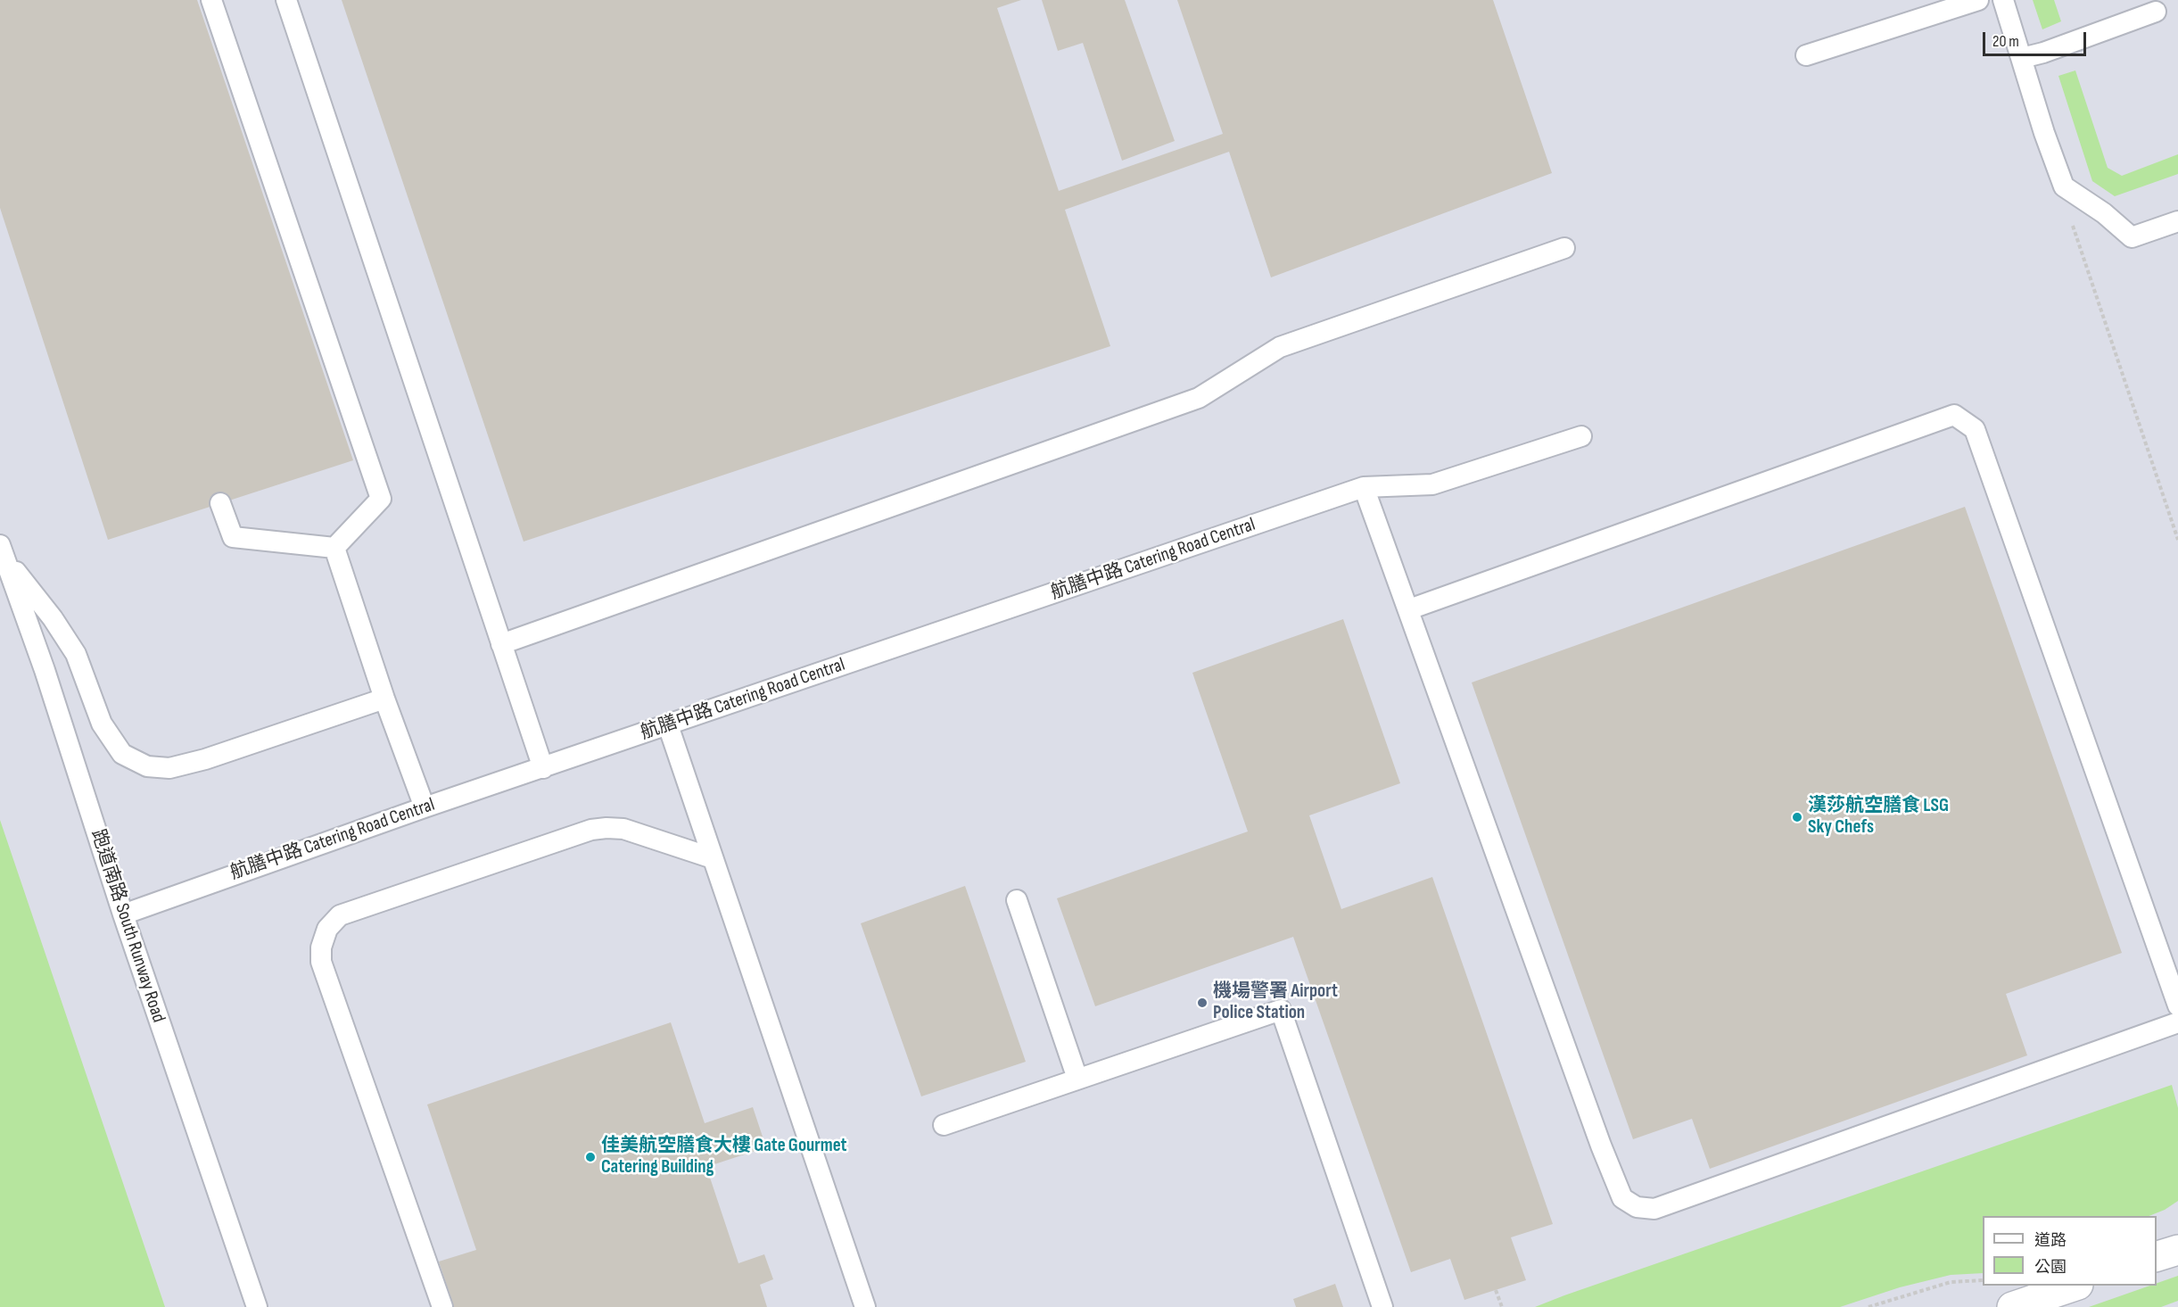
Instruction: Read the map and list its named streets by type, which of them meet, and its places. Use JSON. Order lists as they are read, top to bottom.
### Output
{
  "streets": {
    "lane": ["航膳中路 Catering Road Central", "跑道南路 South Runway Road"]
  },
  "crossings": [
    ["航膳中路 Catering Road Central", "跑道南路 South Runway Road"]
  ],
  "places": ["漢莎航空膳食 LSG Sky Chefs", "機場警署 Airport Police Station", "佳美航空膳食大樓 Gate Gourmet Catering Building"],
  "legend": ["道路", "公園"],
  "scale_bar": "20 m"
}
